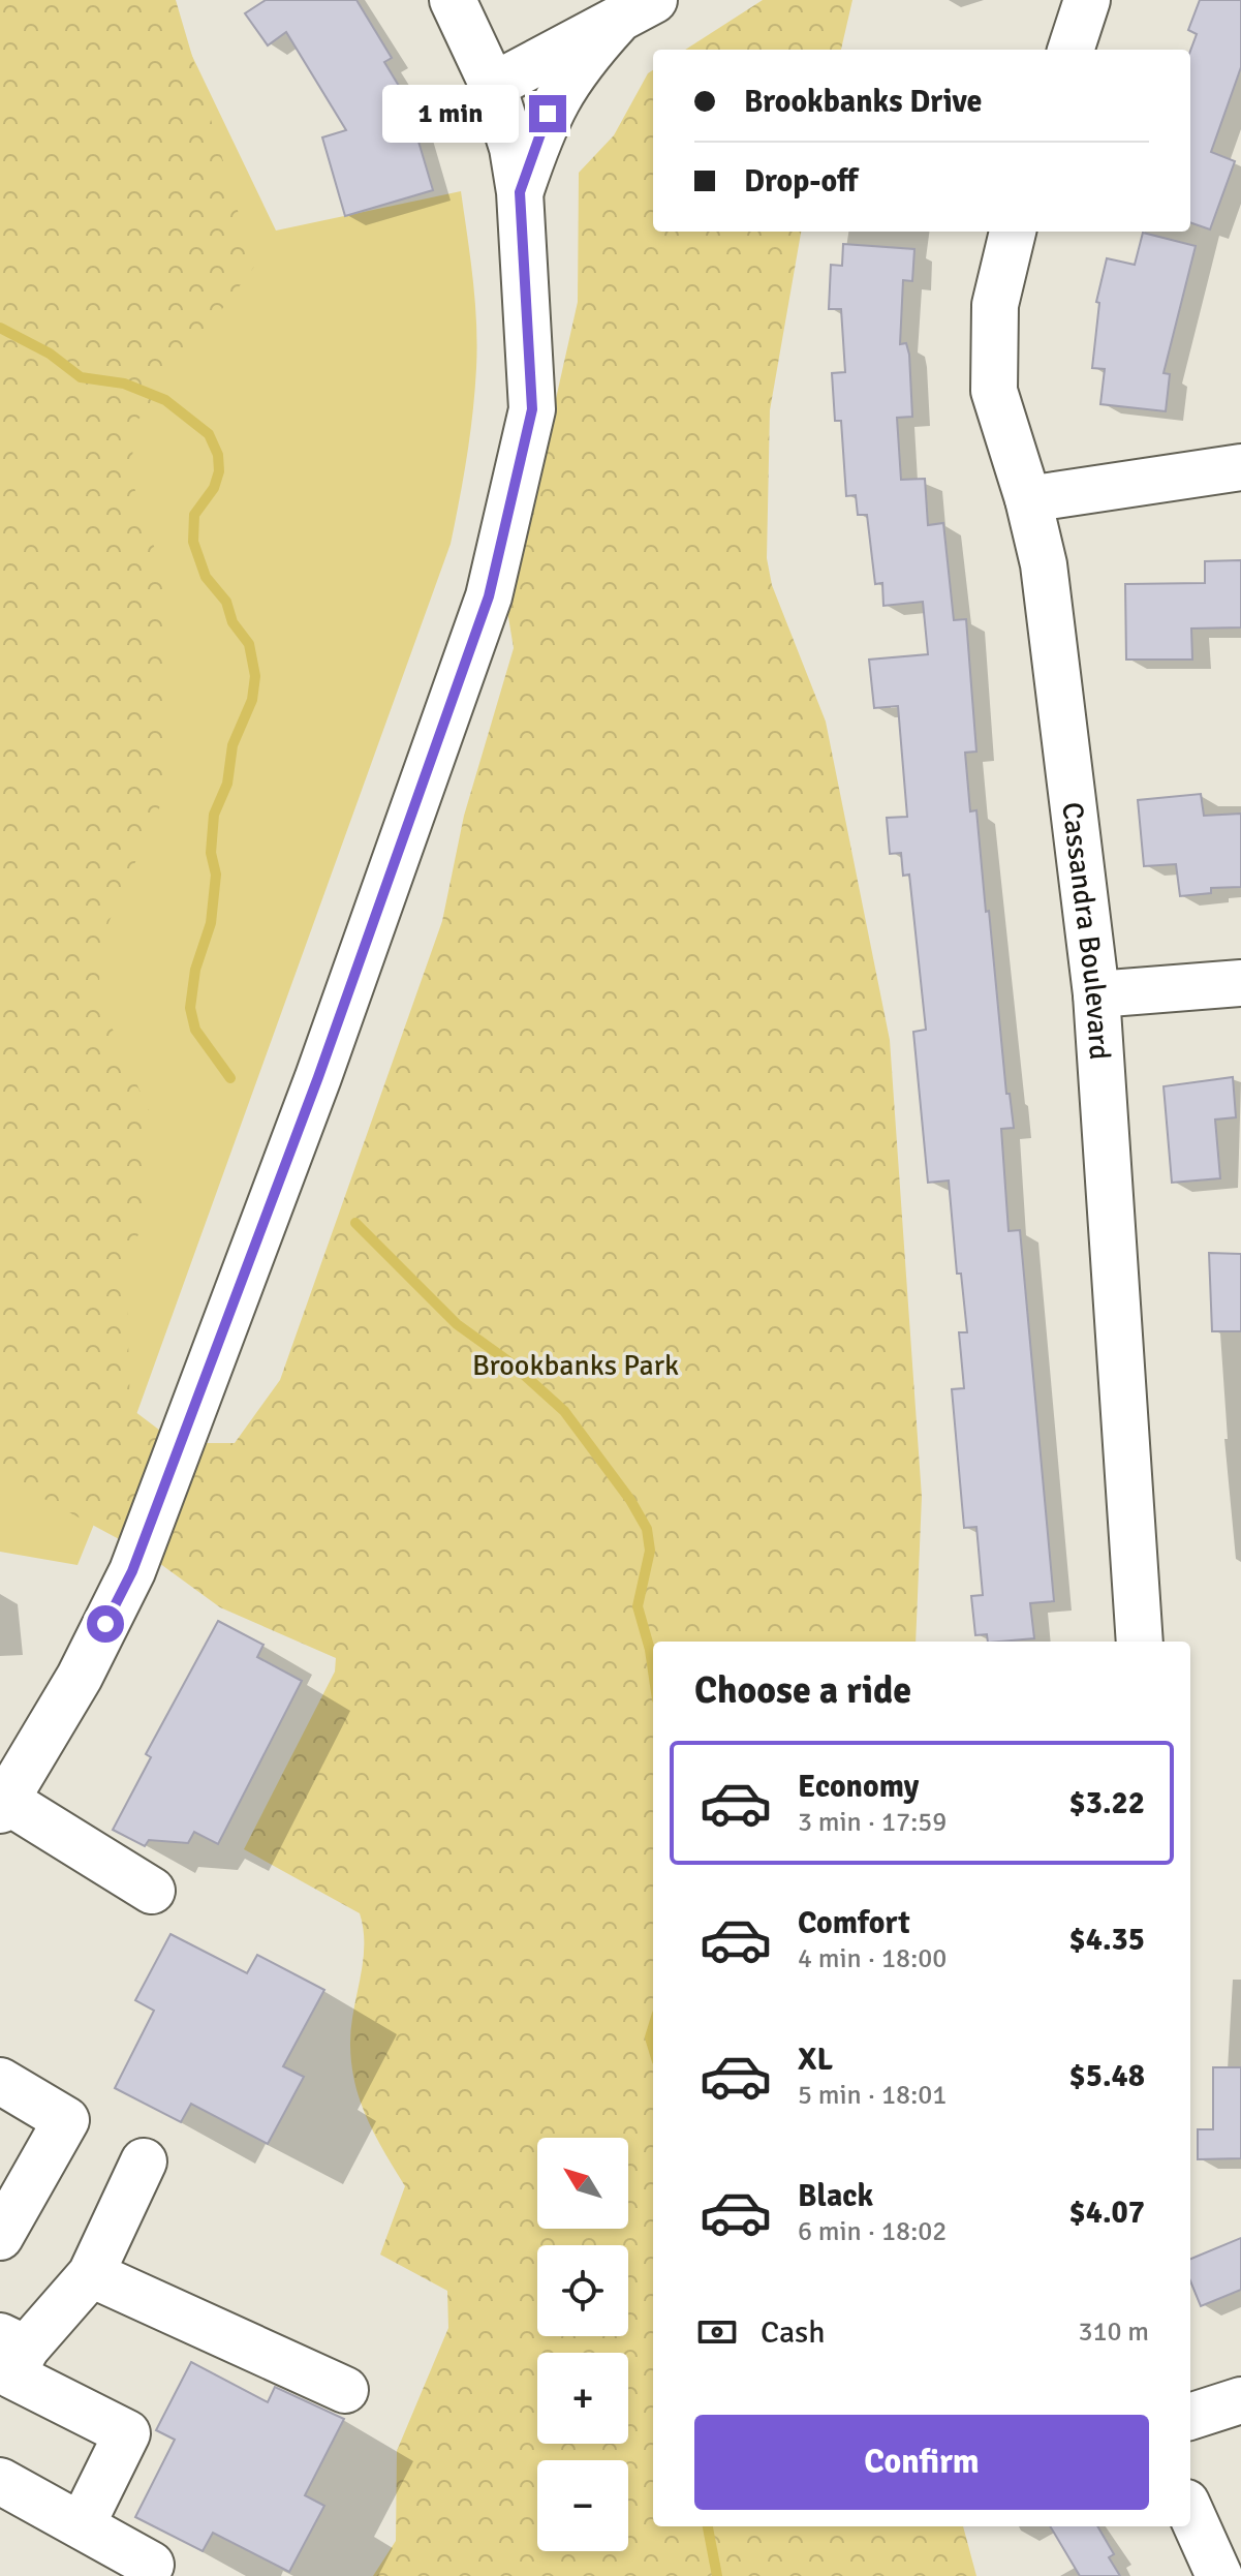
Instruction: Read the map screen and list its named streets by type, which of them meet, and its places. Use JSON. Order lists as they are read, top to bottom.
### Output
{
  "streets": {
    "street": ["Cassandra Boulevard"]
  },
  "parks": ["Brookbanks Park"],
  "north": "top left",
  "page": {
    "banner": ["Brookbanks Drive", "Drop-off"],
    "bubble": "1 min",
    "heading": "Choose a ride",
    "list": [
      {
        "name": "Economy",
        "note": "3 min · 17:59",
        "value": "$3.22"
      },
      {
        "name": "Comfort",
        "note": "4 min · 18:00",
        "value": "$4.35"
      },
      {
        "name": "XL",
        "note": "5 min · 18:01",
        "value": "$5.48"
      },
      {
        "name": "Black",
        "note": "6 min · 18:02",
        "value": "$4.07"
      }
    ],
    "map_buttons": ["+", "−"],
    "pay": ["Cash", "310 m"],
    "buttons": "Confirm"
  }
}
